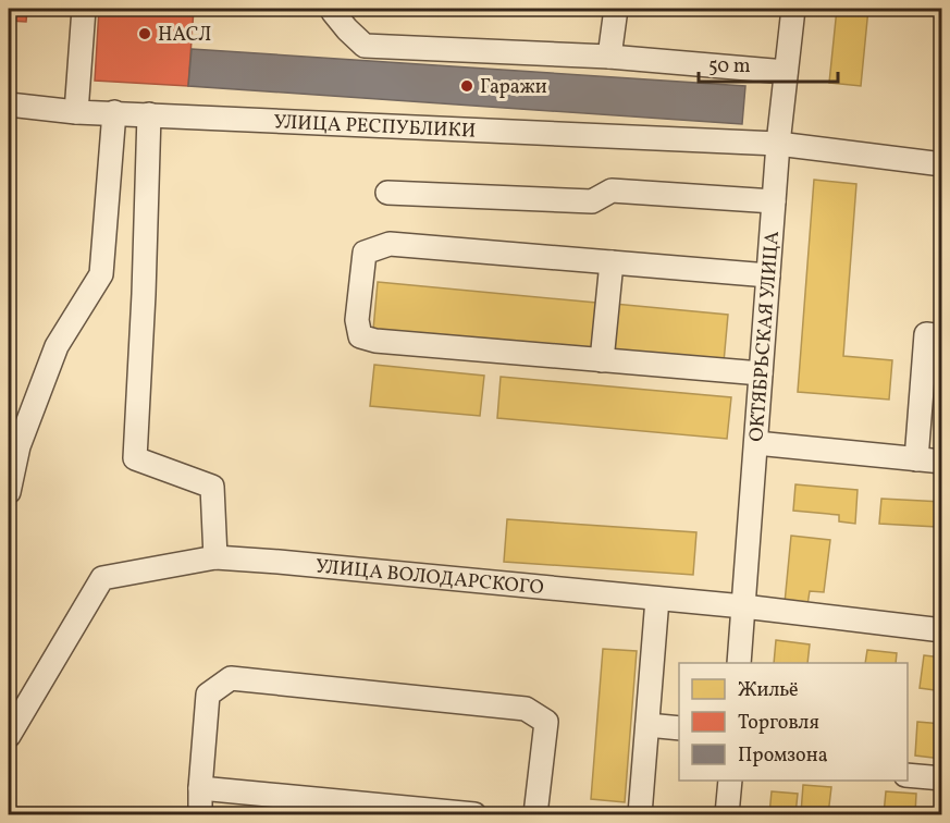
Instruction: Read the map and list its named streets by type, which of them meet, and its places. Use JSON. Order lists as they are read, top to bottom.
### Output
{
  "streets": {
    "street": ["УЛИЦА РЕСПУБЛИКИ", "ОКТЯБРЬСКАЯ УЛИЦА", "УЛИЦА ВОЛОДАРСКОГО"]
  },
  "crossings": [
    ["УЛИЦА РЕСПУБЛИКИ", "ОКТЯБРЬСКАЯ УЛИЦА"],
    ["ОКТЯБРЬСКАЯ УЛИЦА", "УЛИЦА ВОЛОДАРСКОГО"]
  ],
  "places": ["НАСЛ", "Гаражи"],
  "legend": ["Жильё", "Торговля", "Промзона"],
  "scale_bar": "50 m"
}
